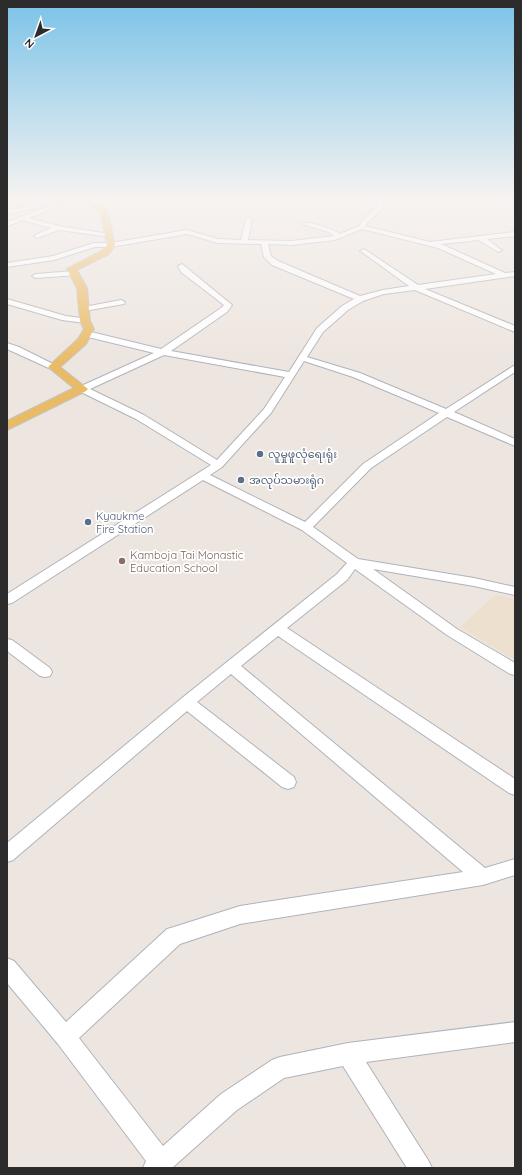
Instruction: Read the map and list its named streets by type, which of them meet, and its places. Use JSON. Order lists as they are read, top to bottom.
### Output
{
  "places": [
    "လူမှုဖူလုံရေးရုံး",
    "အလုပ်သမားရုံဂ",
    "Kyaukme Fire Station",
    "Kamboja Tai Monastic Education School"
  ],
  "north": "bottom left"
}
